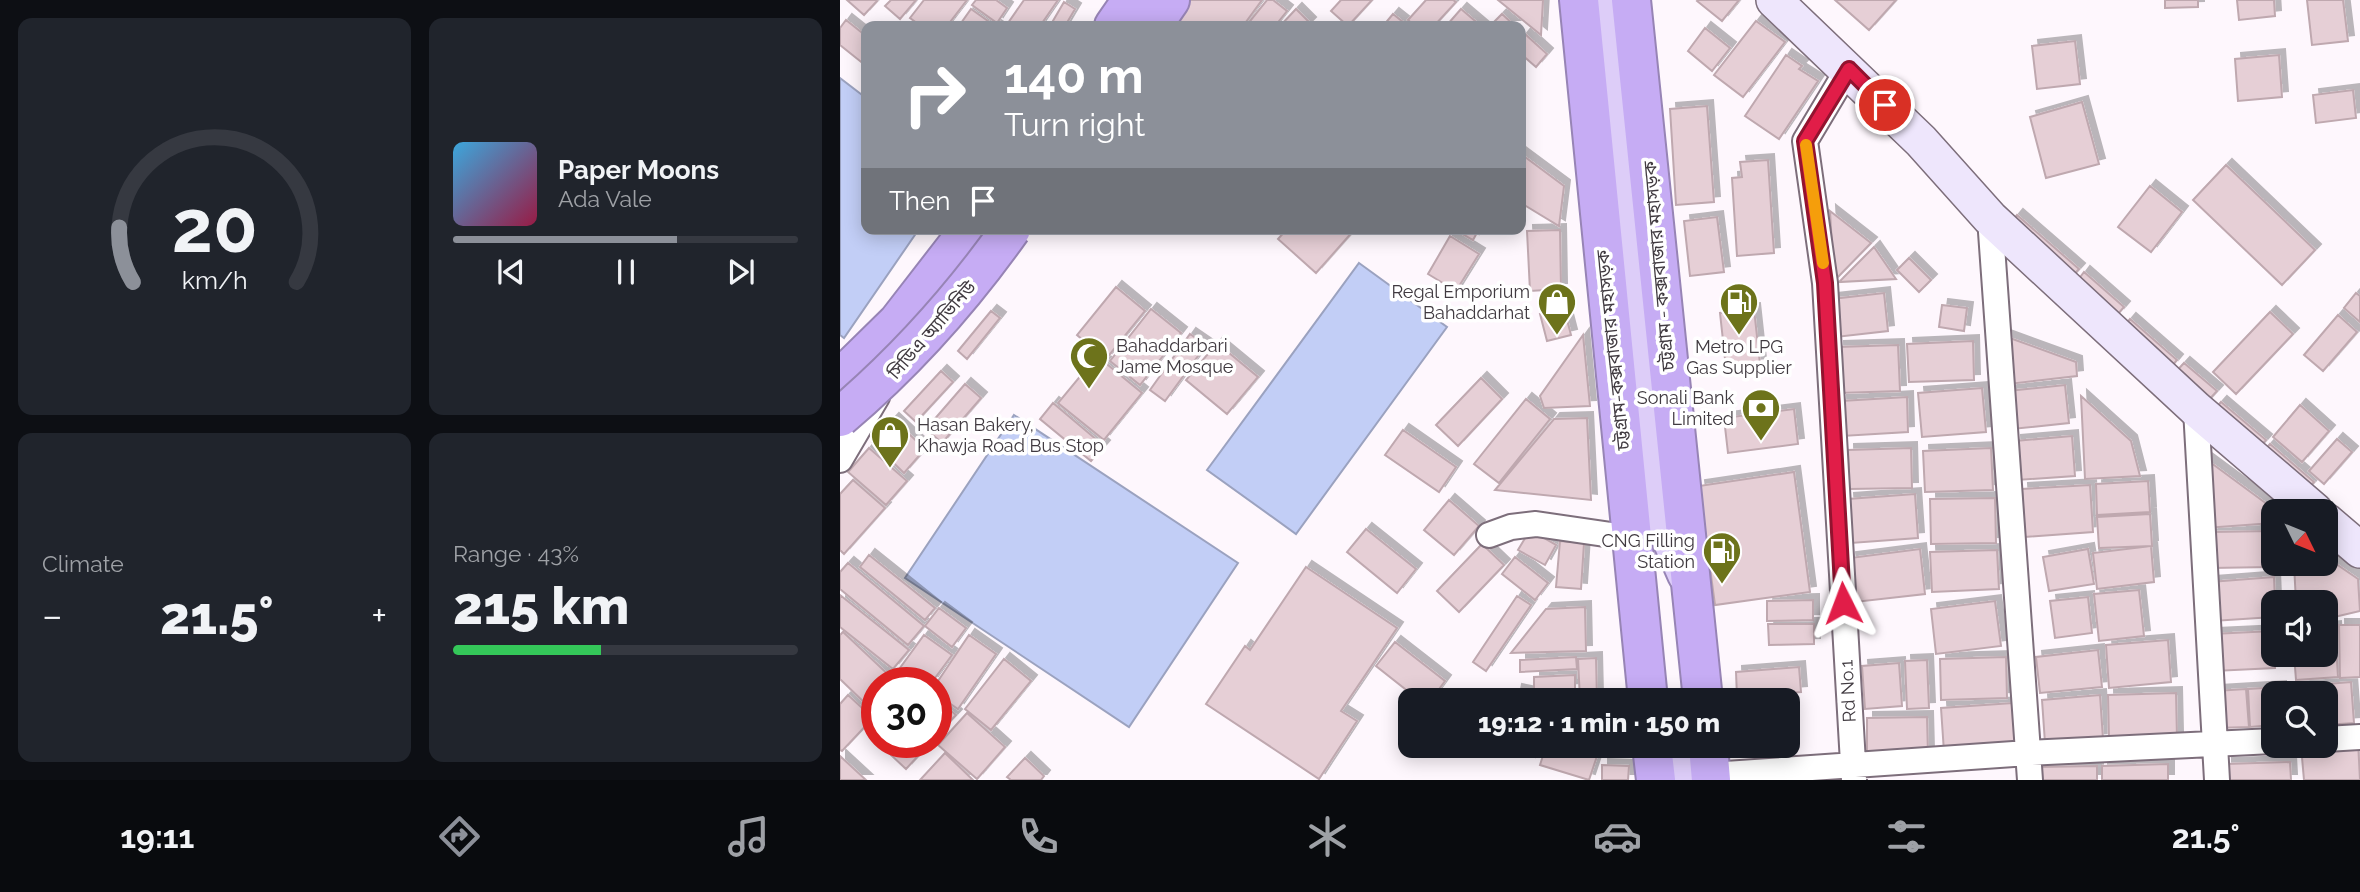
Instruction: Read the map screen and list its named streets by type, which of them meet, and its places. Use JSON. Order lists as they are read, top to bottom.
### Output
{
  "streets": {
    "highway": ["চট্টগ্রাম - কক্সবাজার মহাসড়ক", "সিডিএ অ্যাভিনিউ", "চট্টগ্রাম-কক্সবাজার মহাসড়ক"],
    "street": ["Rd No.1"]
  },
  "places": {
    "shop": ["Regal Emporium Bahaddarhat", "Hasan Bakery, Khawja Road Bus Stop"],
    "fuel station": ["Metro LPG Gas Supplier", "CNG Filling Station"],
    "mosque": ["Bahaddarbari Jame Mosque"],
    "bank": ["Sonali Bank Limited"]
  },
  "north": "bottom right",
  "page": {
    "turn": ["140 m", "Turn right"],
    "song": ["Paper Moons", "Ada Vale"],
    "then": "Then",
    "tile": [
      "Climate",
      ["Range · 43%", "215 km"]
    ],
    "heat": ["−", "21.5°", "+"],
    "limit": "30",
    "trip": "19:12 · 1 min · 150 m",
    "tabs": ["19:11", "21.5°"],
    "gauge": ["20", "km/h"]
  }
}
